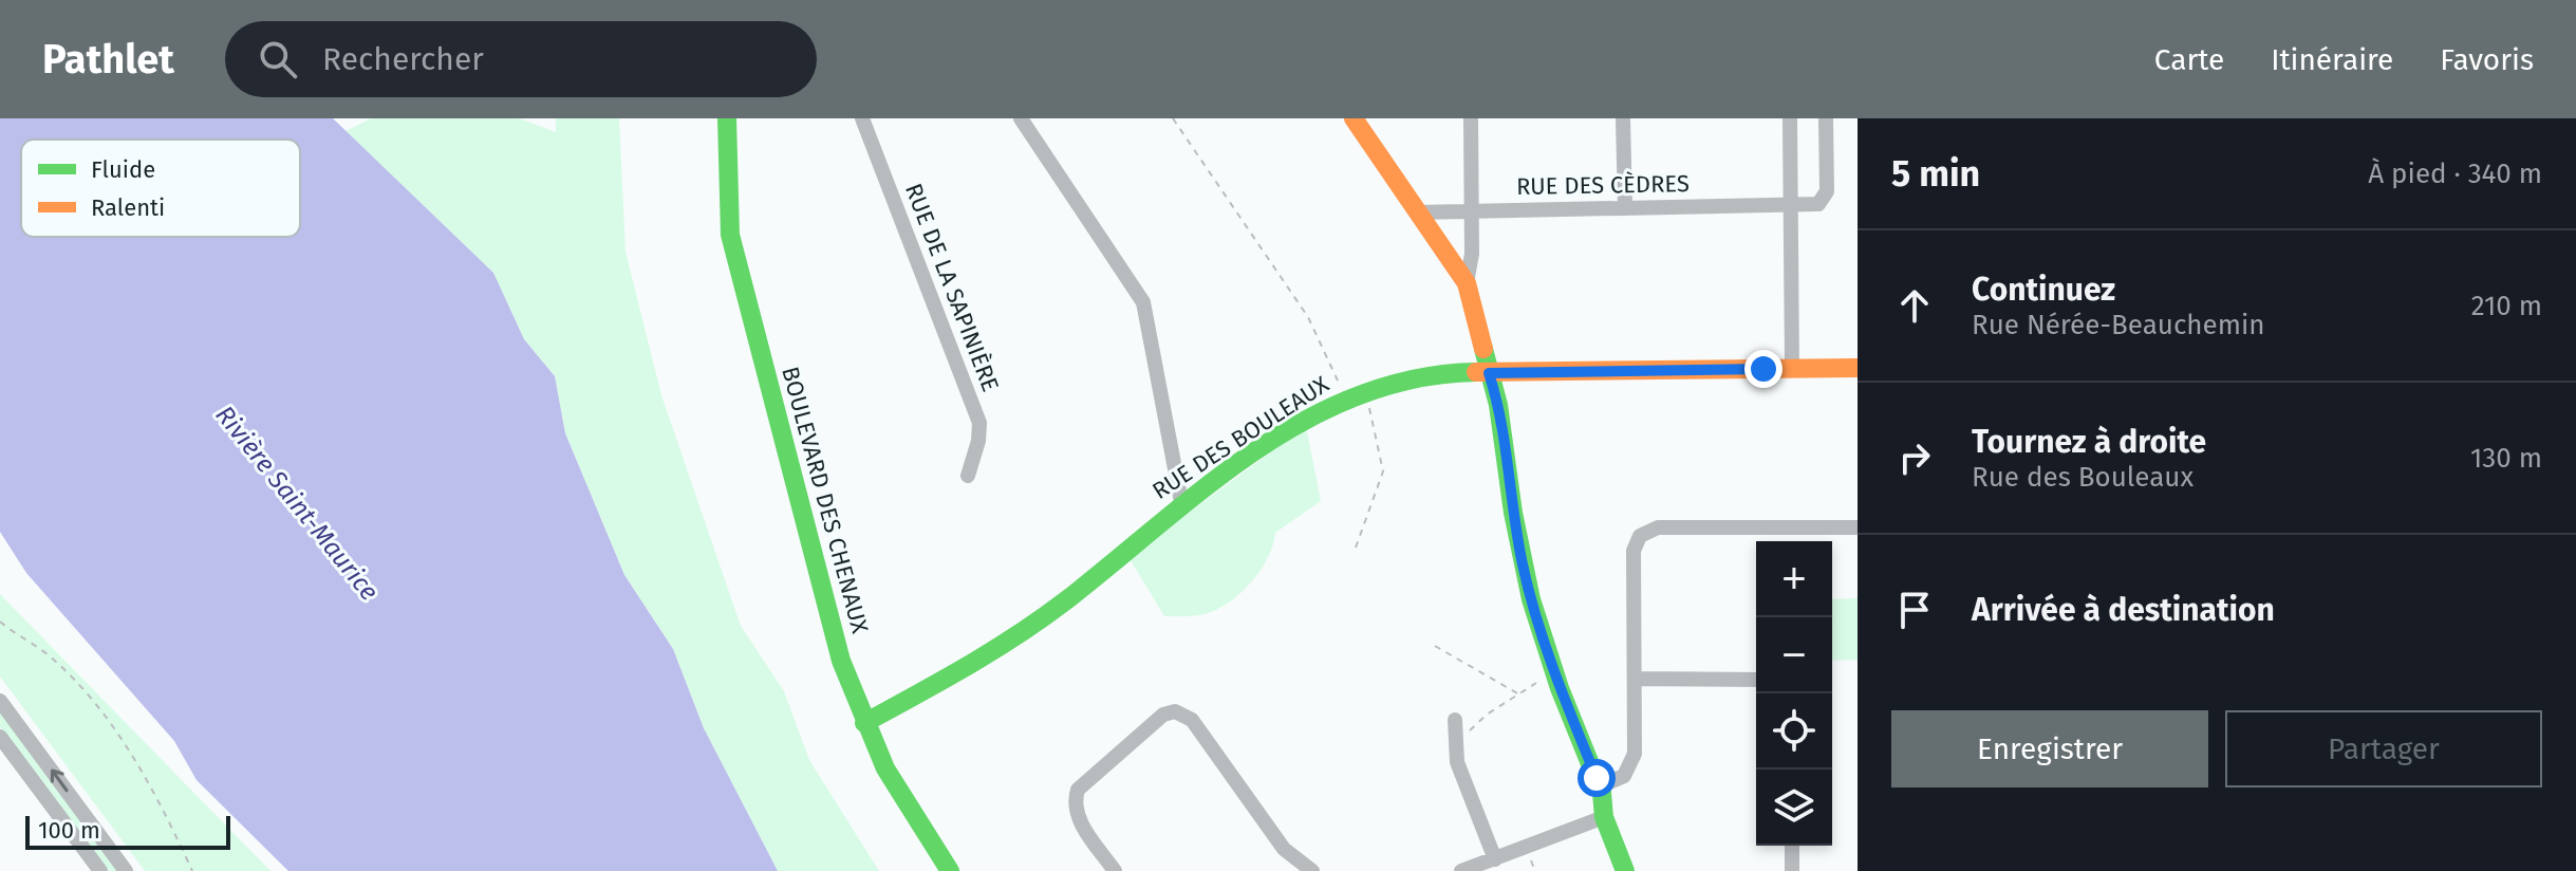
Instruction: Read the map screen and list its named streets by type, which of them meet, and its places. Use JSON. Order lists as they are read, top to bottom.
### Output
{
  "streets": {
    "street": [
      "RUE DES CÈDRES",
      "RUE DE LA SAPINIÈRE",
      "RUE DES BOULEAUX",
      "BOULEVARD DES CHENAUX"
    ]
  },
  "crossings": [
    ["RUE DES BOULEAUX", "BOULEVARD DES CHENAUX"]
  ],
  "water": ["Rivière Saint-Maurice"],
  "legend": ["Fluide", "Ralenti"],
  "scale_bar": "100 m",
  "page": {
    "header": "Pathlet",
    "search": "Rechercher",
    "nav": ["Carte", "Itinéraire", "Favoris"],
    "heading": ["5 min", "À pied · 340 m"],
    "list": [
      ["Continuez", "Rue Nérée-Beauchemin", "210 m"],
      ["Tournez à droite", "Rue des Bouleaux", "130 m"],
      "Arrivée à destination"
    ],
    "map_buttons": ["+", "−"],
    "buttons": ["Enregistrer", "Partager"],
    "scale": "100 m"
  }
}
